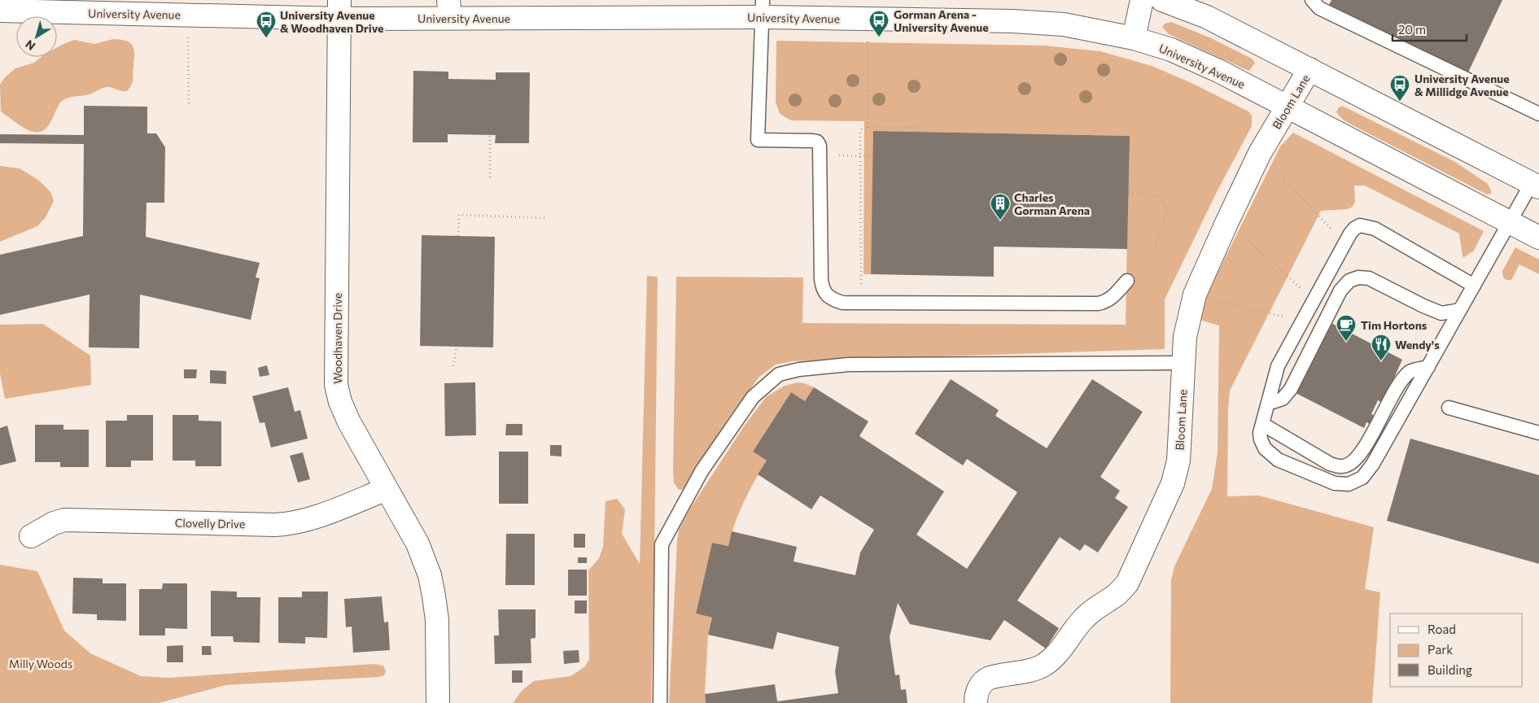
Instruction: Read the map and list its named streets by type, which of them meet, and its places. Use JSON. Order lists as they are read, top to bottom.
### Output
{
  "streets": {
    "main road": [
      "University Avenue",
      "Bloom Lane",
      "Woodhaven Drive",
      "Clovelly Drive"
    ]
  },
  "crossings": [
    ["University Avenue", "Bloom Lane"],
    ["University Avenue", "Woodhaven Drive"],
    ["Woodhaven Drive", "Clovelly Drive"]
  ],
  "parks": ["Milly Woods"],
  "places": {
    "bus stop": ["Gorman Arena - University Avenue", "University Avenue & Woodhaven Drive", "University Avenue & Millidge Avenue"],
    "building": ["Charles Gorman Arena"],
    "cafe": ["Tim Hortons"],
    "restaurant": ["Wendy's"]
  },
  "legend": ["Road", "Park", "Building"],
  "scale_bar": "20 m",
  "north": "bottom left"
}
